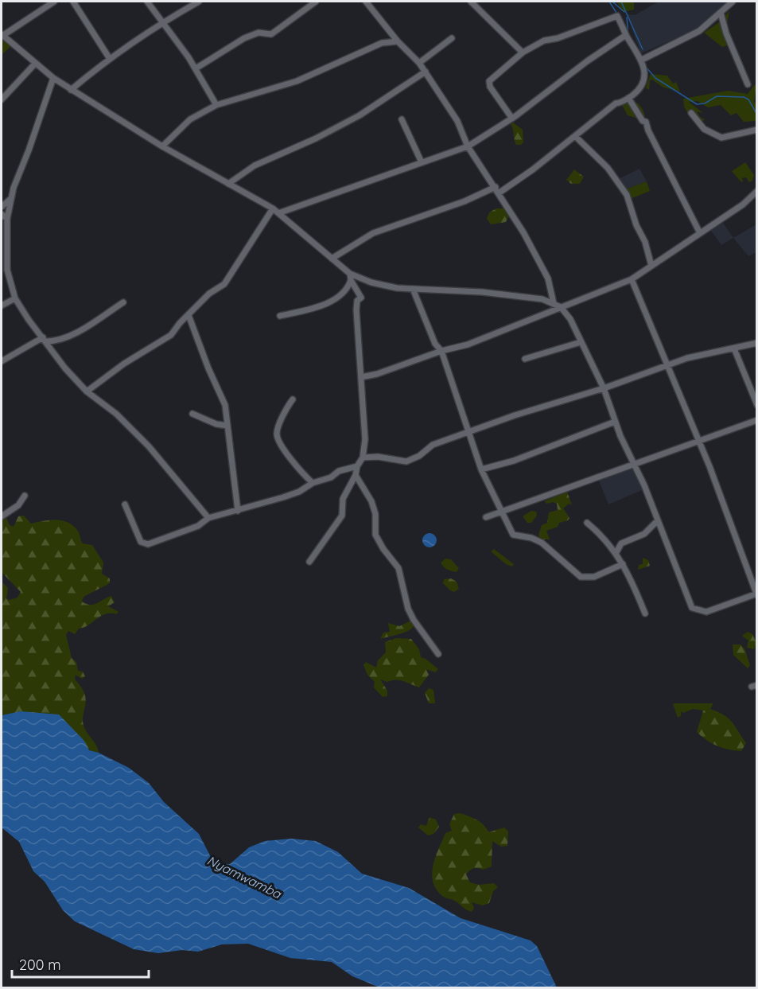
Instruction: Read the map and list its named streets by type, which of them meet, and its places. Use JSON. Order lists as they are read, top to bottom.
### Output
{
  "water": ["Nyamwamba"],
  "scale_bar": "200 m"
}
